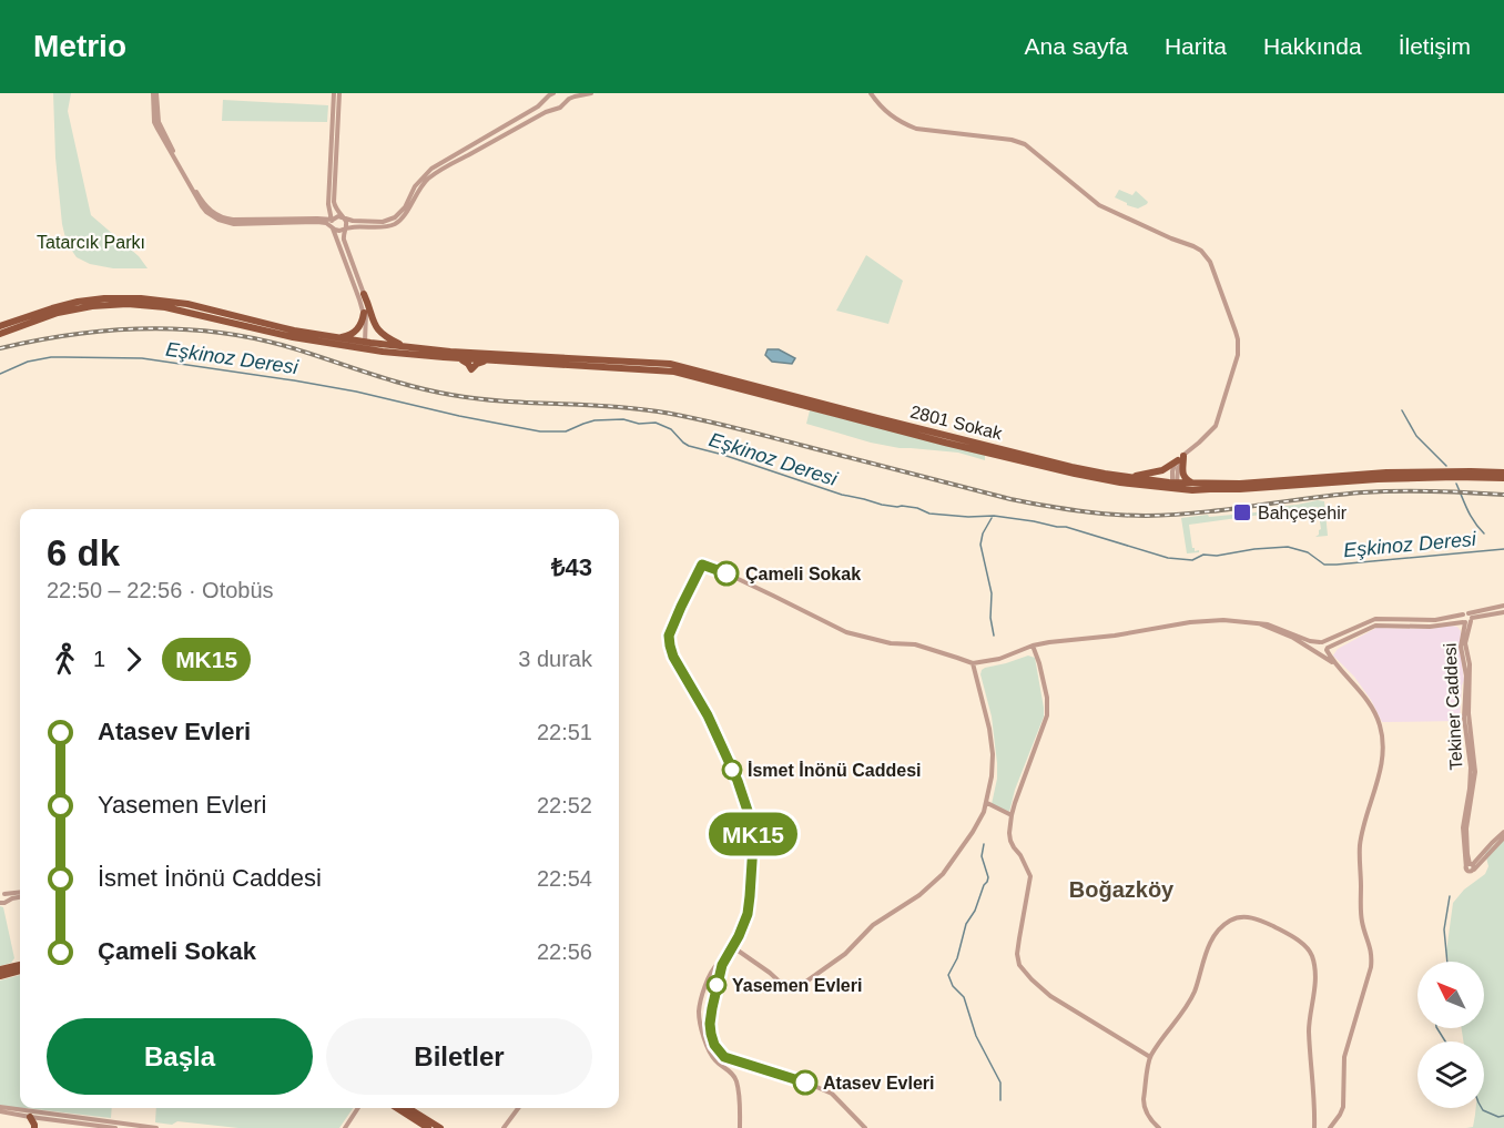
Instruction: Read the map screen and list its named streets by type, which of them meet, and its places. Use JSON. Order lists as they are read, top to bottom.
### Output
{
  "streets": {
    "main road": ["2801 Sokak"],
    "street": ["Tekiner Caddesi"]
  },
  "districts": ["Boğazköy"],
  "water": ["Eşkinoz Deresi"],
  "parks": ["Tatarcık Parkı"],
  "places": {
    "transit": ["Bahçeşehir"],
    "other": [
      "Çameli Sokak",
      "İsmet İnönü Caddesi",
      "Yasemen Evleri",
      "Atasev Evleri"
    ]
  },
  "lines": ["bus line MK15"],
  "north": "top left",
  "page": {
    "header": "Metrio",
    "nav": [
      "Ana sayfa",
      "Harita",
      "Hakkında",
      "İletişim"
    ],
    "on_map": "MK15",
    "heading": ["6 dk", "22:50 – 22:56 · Otobüs", "₺43"],
    "legs": ["1", "MK15", "3 durak"],
    "list": [
      {
        "name": "Atasev Evleri",
        "value": "22:51"
      },
      {
        "name": "Yasemen Evleri",
        "value": "22:52"
      },
      {
        "name": "İsmet İnönü Caddesi",
        "value": "22:54"
      },
      {
        "name": "Çameli Sokak",
        "value": "22:56"
      }
    ],
    "buttons": ["Başla", "Biletler"]
  }
}
